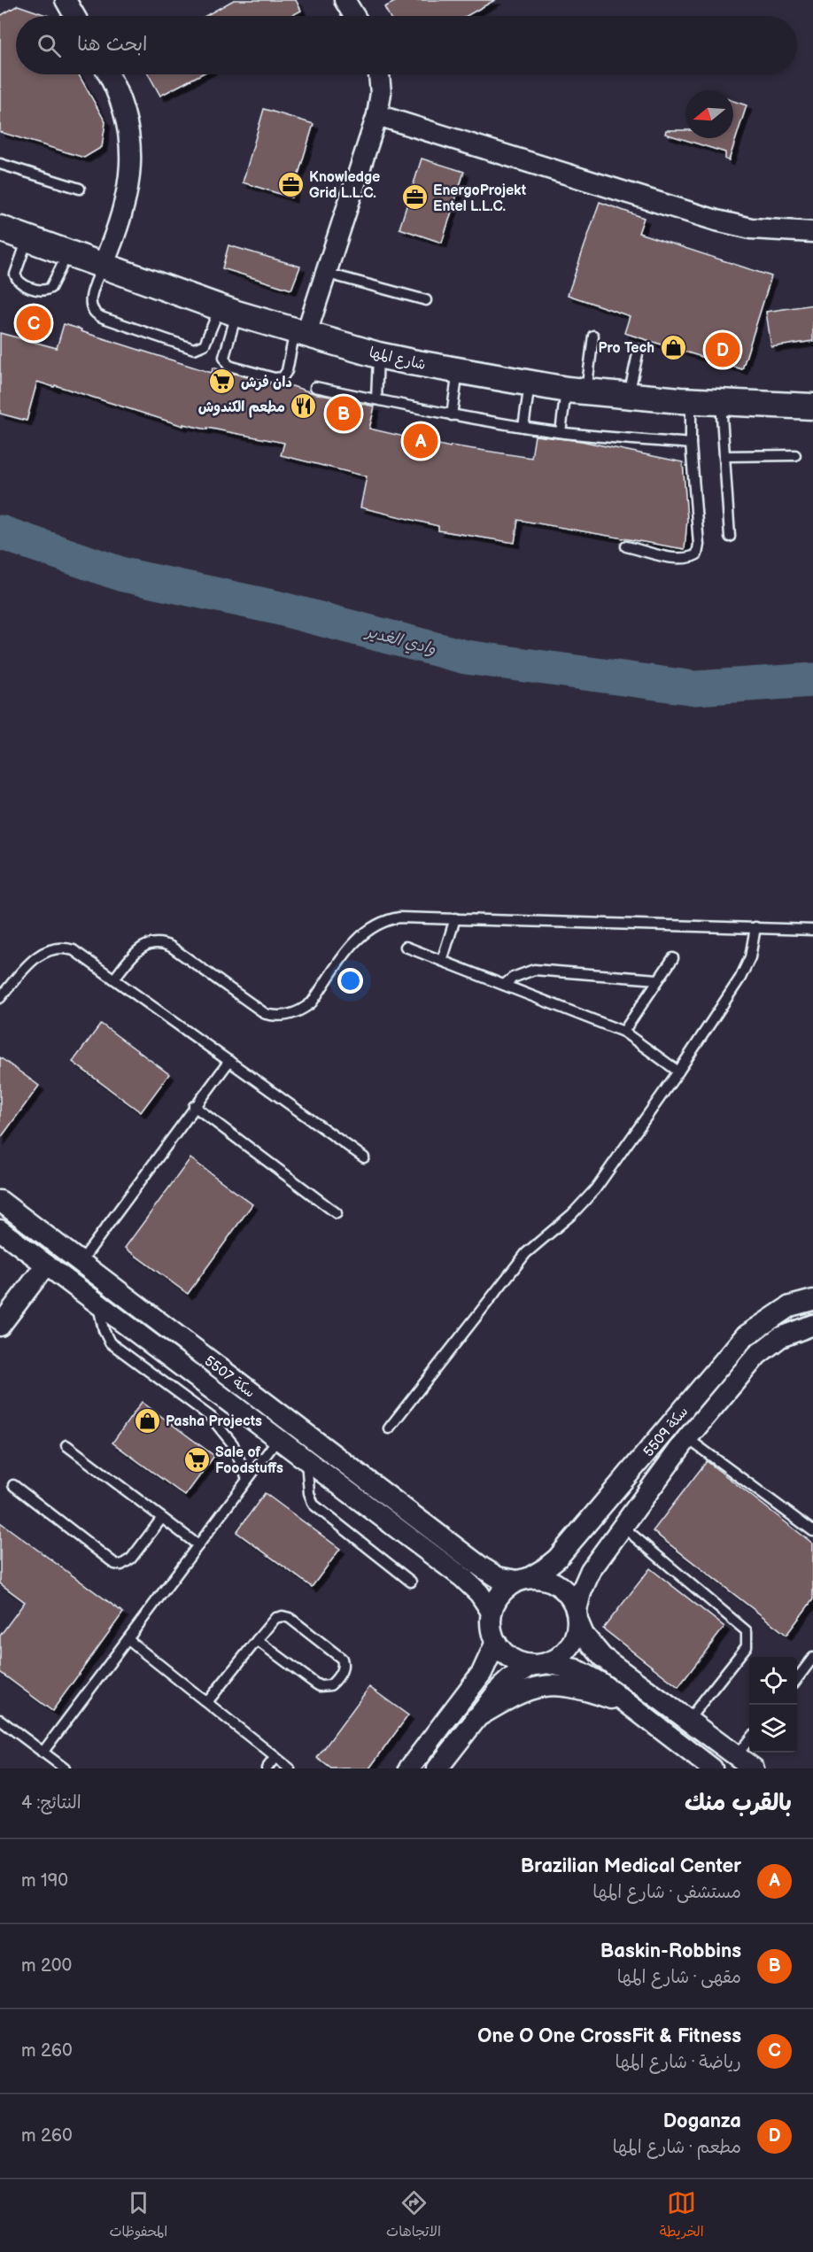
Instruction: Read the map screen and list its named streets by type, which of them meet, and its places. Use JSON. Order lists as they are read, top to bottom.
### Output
{
  "streets": {
    "street": ["شارع المها", "سكة 5507", "سكة 5509"]
  },
  "crossings": [
    ["سكة 5507", "سكة 5509"]
  ],
  "water": ["وادي الغدير"],
  "places": {
    "office": ["Knowledge Grid L.L.C.", "EnergoProjekt Entel L.L.C."],
    "shop": ["Pro Tech", "Pasha Projects"],
    "supermarket": ["دان فرش", "Sale of Foodstuffs"],
    "restaurant": ["مطعم الكندوش"]
  },
  "north": "left",
  "page": {
    "search": "ابحث هنا",
    "pins": [
      "C",
      "D",
      "B",
      "A"
    ],
    "heading": ["بالقرب منك", "النتائج: 4"],
    "list": [
      {
        "mark": "A",
        "name": "Brazilian Medical Center",
        "note": "مستشفى · شارع المها",
        "value": "190 m"
      },
      {
        "mark": "B",
        "name": "Baskin-Robbins",
        "note": "مقهى · شارع المها",
        "value": "200 m"
      },
      {
        "mark": "C",
        "name": "One O One CrossFit & Fitness",
        "note": "رياضة · شارع المها",
        "value": "260 m"
      },
      {
        "mark": "D",
        "name": "Doganza",
        "note": "مطعم · شارع المها",
        "value": "260 m"
      }
    ],
    "nav": ["الخريطة", "الاتجاهات", "المحفوظات"]
  }
}
